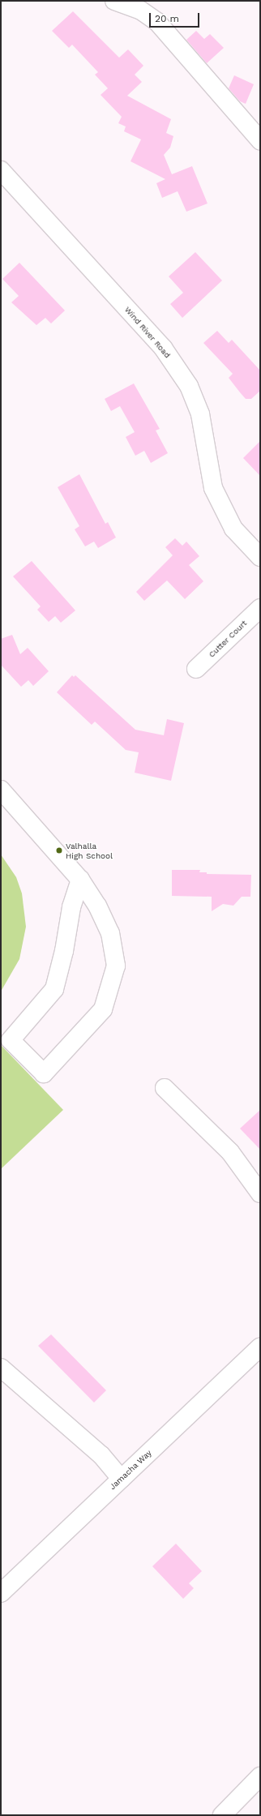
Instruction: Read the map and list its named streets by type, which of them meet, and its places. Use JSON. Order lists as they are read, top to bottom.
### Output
{
  "streets": {
    "street": ["Wind River Road", "Cutter Court", "Jamacha Way"]
  },
  "places": ["Valhalla High School"],
  "scale_bar": "20 m"
}
